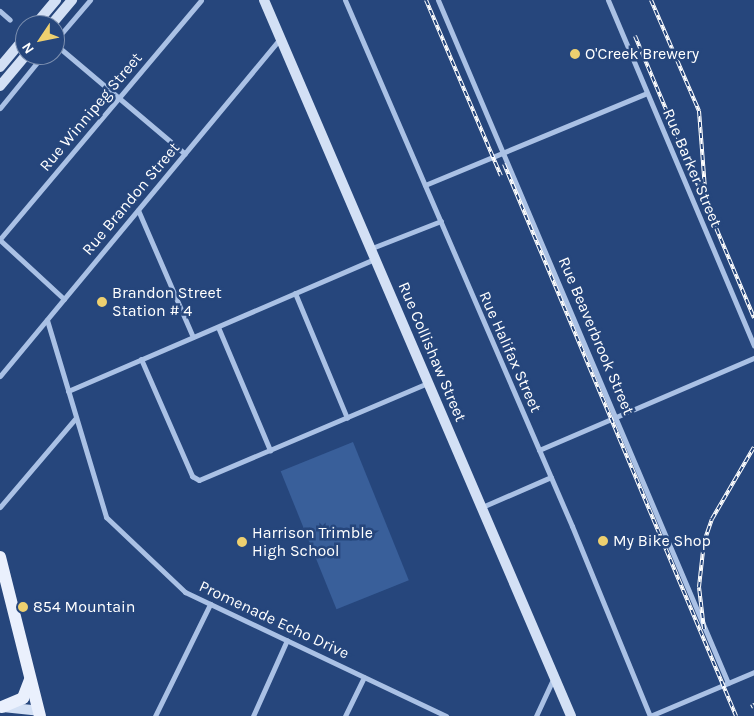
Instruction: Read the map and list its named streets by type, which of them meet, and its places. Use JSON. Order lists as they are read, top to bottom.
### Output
{
  "streets": {
    "street": [
      "Rue Winnipeg Street",
      "Rue Barker Street",
      "Rue Brandon Street",
      "Rue Beaverbrook Street",
      "Rue Collishaw Street",
      "Rue Halifax Street",
      "Promenade Echo Drive"
    ]
  },
  "crossings": [
    ["Rue Brandon Street", "Rue Collishaw Street"],
    ["Rue Brandon Street", "Promenade Echo Drive"]
  ],
  "places": [
    "O'Creek Brewery",
    "Brandon Street Station # 4",
    "My Bike Shop",
    "Harrison Trimble High School",
    "854 Mountain"
  ],
  "north": "bottom left"
}
